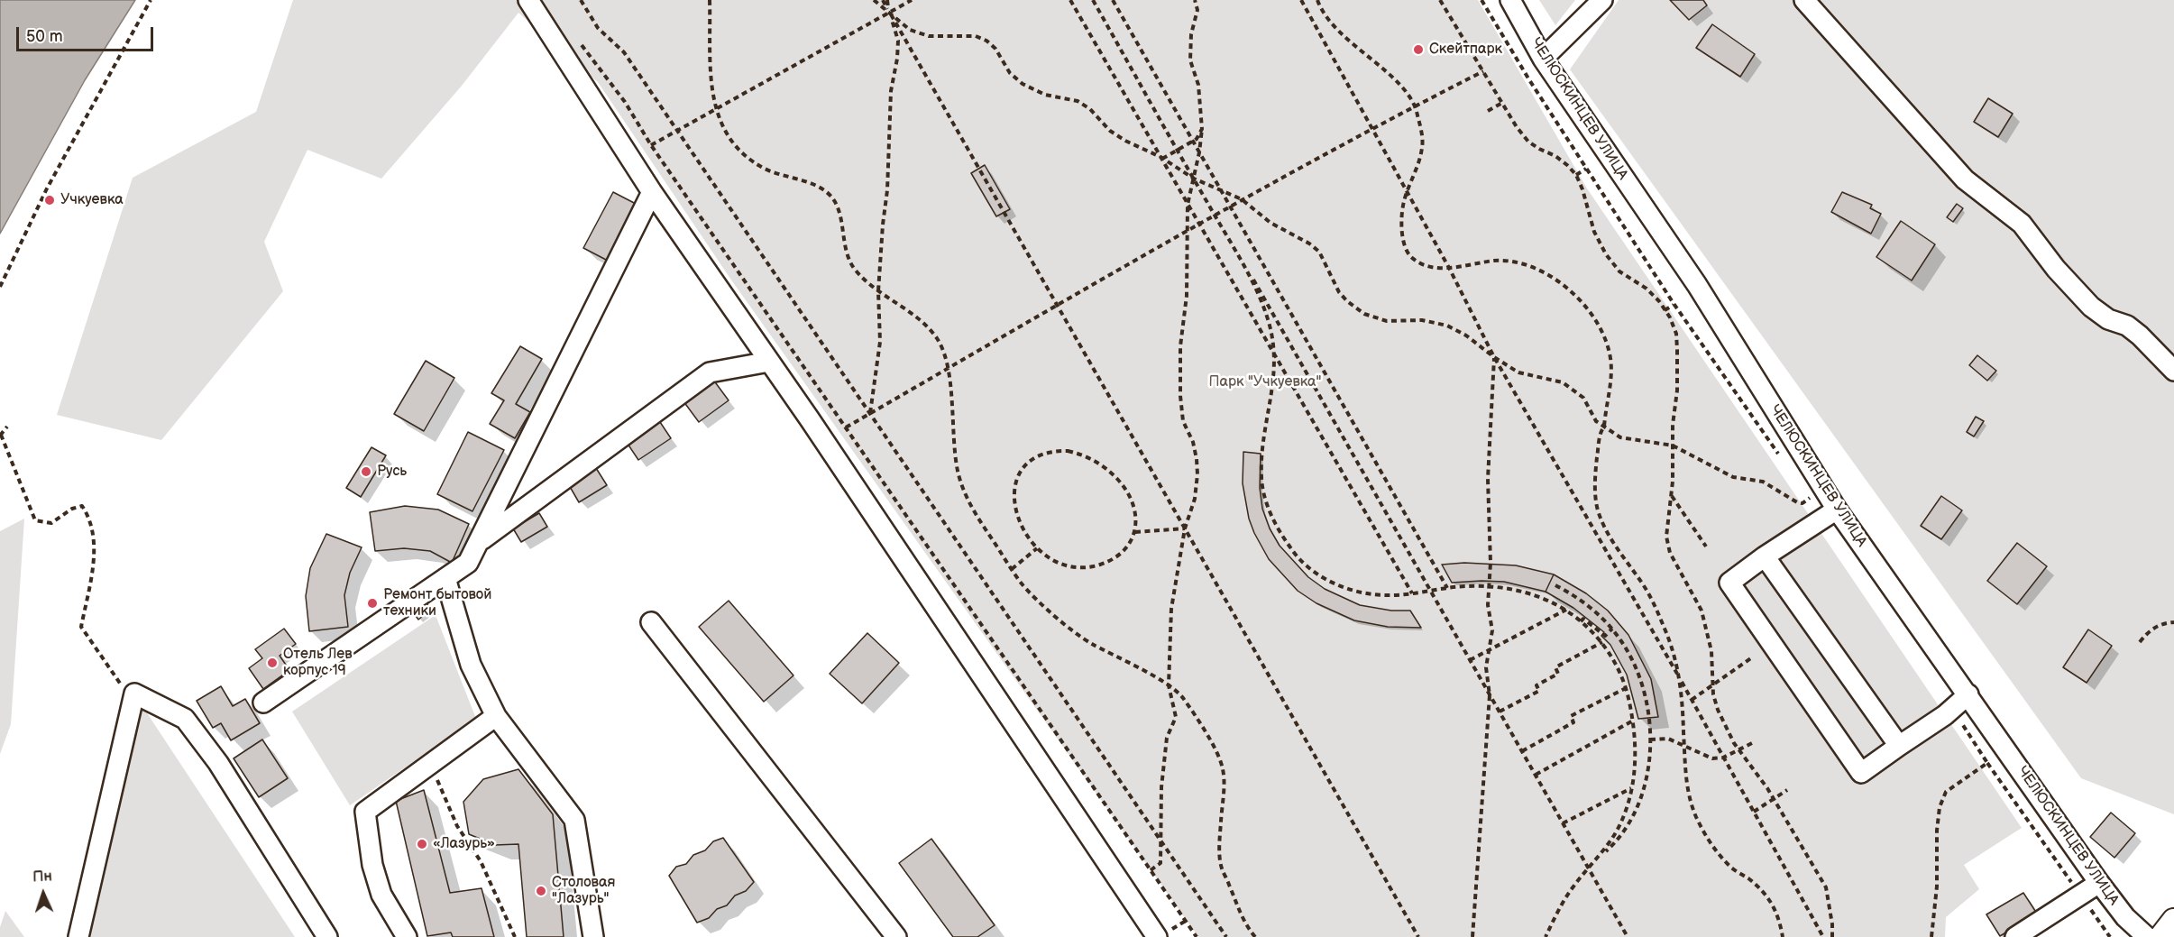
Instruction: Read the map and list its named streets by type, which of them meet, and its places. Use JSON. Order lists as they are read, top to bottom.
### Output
{
  "streets": {
    "street": ["ЧЕЛЮСКИНЦЕВ УЛИЦА"]
  },
  "parks": ["Парк \"Учкуевка\""],
  "places": [
    "Скейтпарк",
    "Учкуевка",
    "Русь",
    "Ремонт бытовой техники",
    "Отель Лев корпус 19",
    "«Лазурь»",
    "Столовая \"Лазурь\""
  ],
  "scale_bar": "50 m",
  "north": "top"
}
